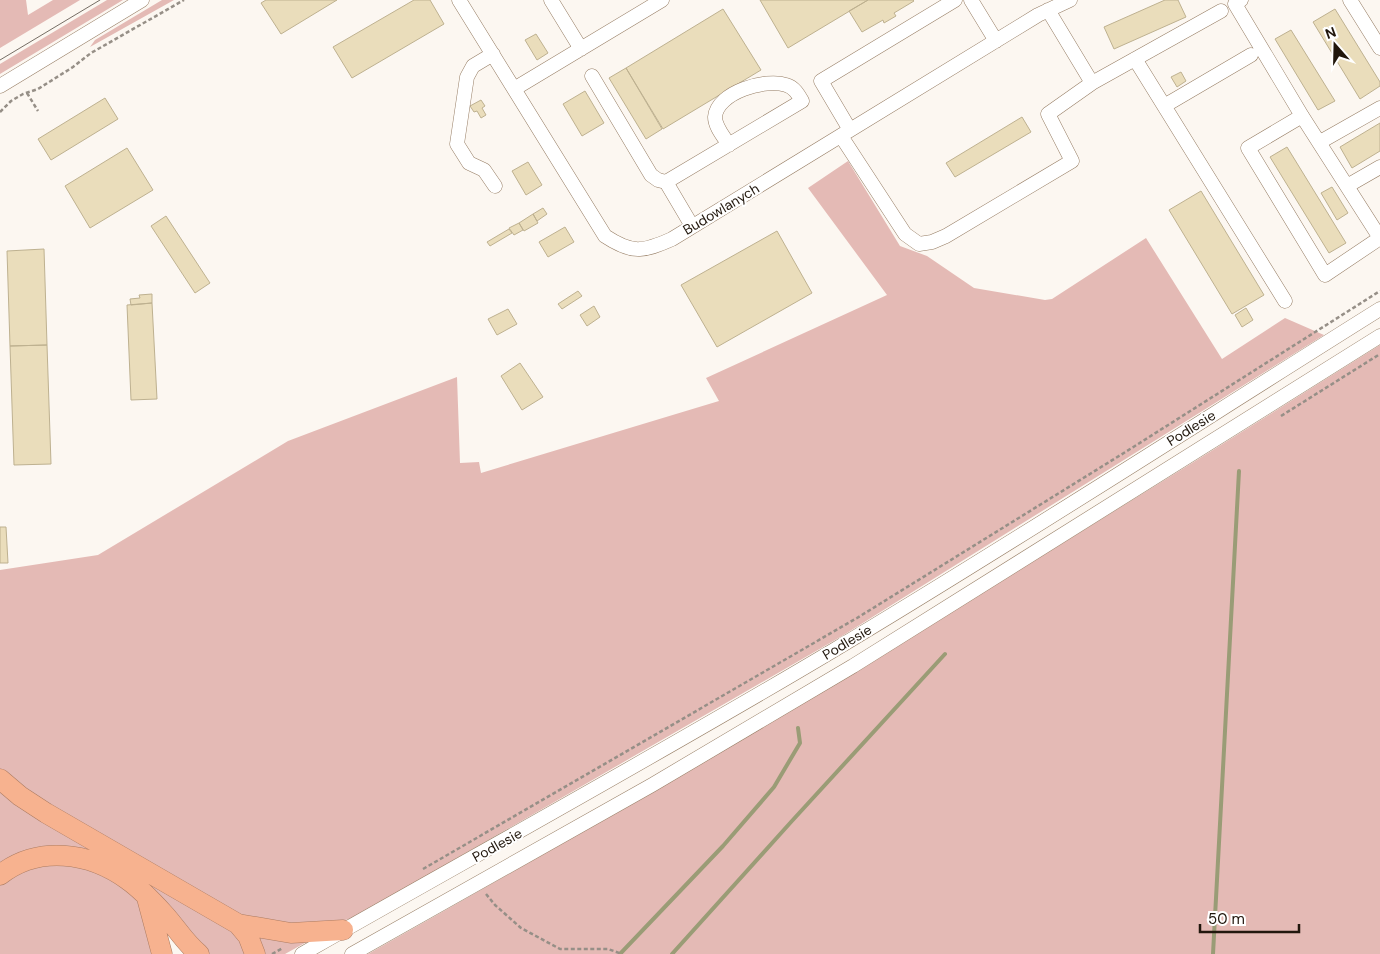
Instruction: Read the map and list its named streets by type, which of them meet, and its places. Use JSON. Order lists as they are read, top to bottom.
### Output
{
  "streets": {
    "street": ["Budowlanych", "Podlesie"]
  },
  "scale_bar": "50 m",
  "north": "top"
}
